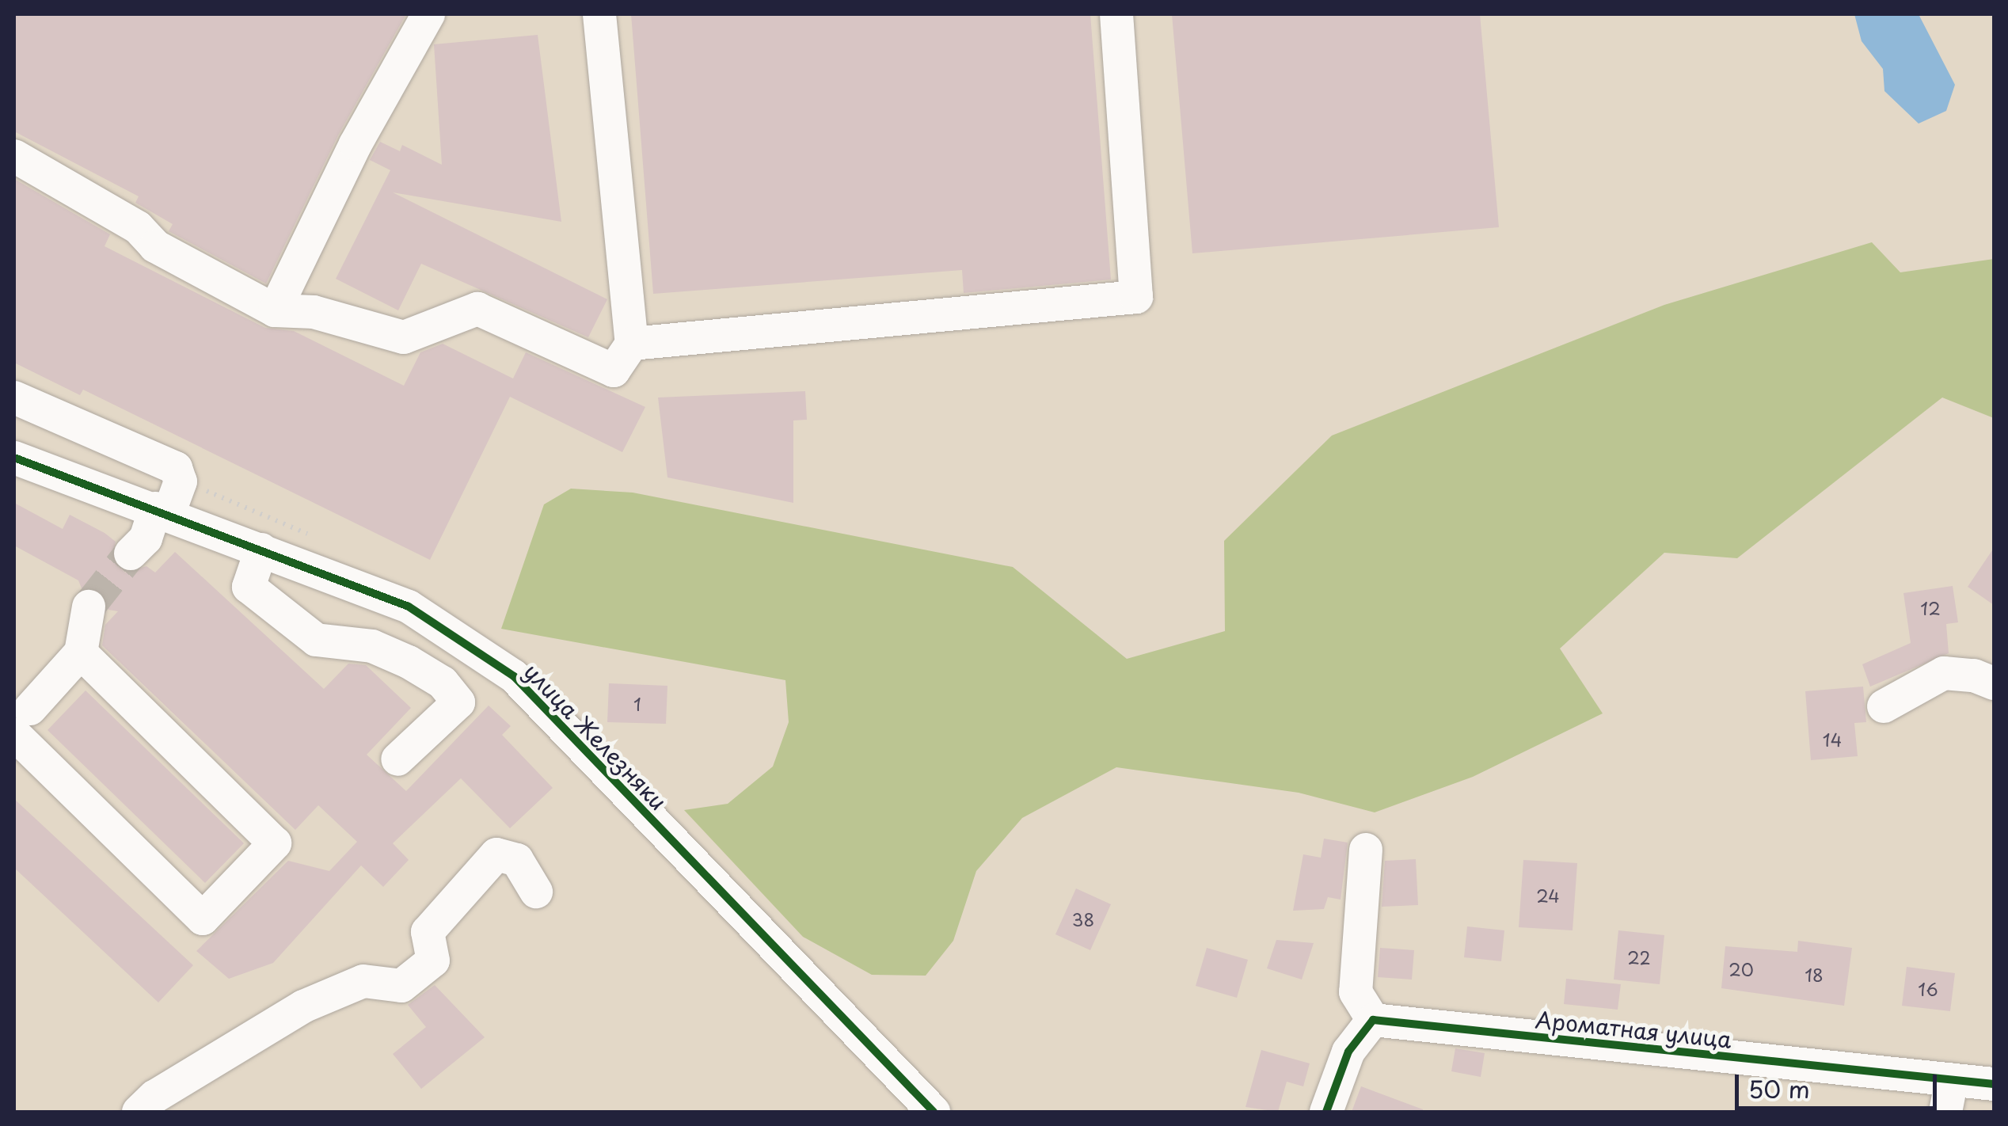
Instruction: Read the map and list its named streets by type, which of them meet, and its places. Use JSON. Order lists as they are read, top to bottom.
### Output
{
  "streets": {
    "street": ["улица Железняки", "Ароматная улица"]
  },
  "house_numbers": [
    "12",
    "1",
    "14",
    "24",
    "38",
    "22",
    "20",
    "18",
    "16"
  ],
  "scale_bar": "50 m"
}
